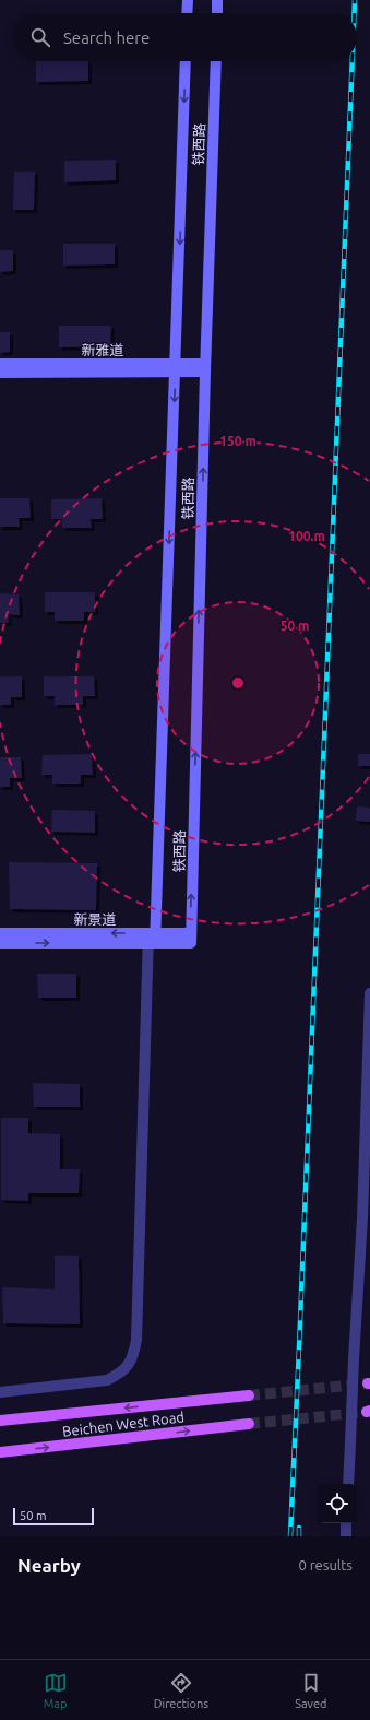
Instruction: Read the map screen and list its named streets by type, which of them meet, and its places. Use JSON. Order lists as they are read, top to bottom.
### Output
{
  "streets": {
    "main road": [
      "铁西路",
      "新雅道",
      "新景道",
      "Beichen West Road"
    ]
  },
  "crossings": [
    ["铁西路", "新雅道"],
    ["铁西路", "新景道"]
  ],
  "scale_bar": "50 m",
  "page": {
    "search": "Search here",
    "scale": "50 m",
    "heading": ["Nearby", "0 results"],
    "nav": ["Map", "Directions", "Saved"]
  },
  "rings": ["150 m", "100 m", "50 m"]
}
